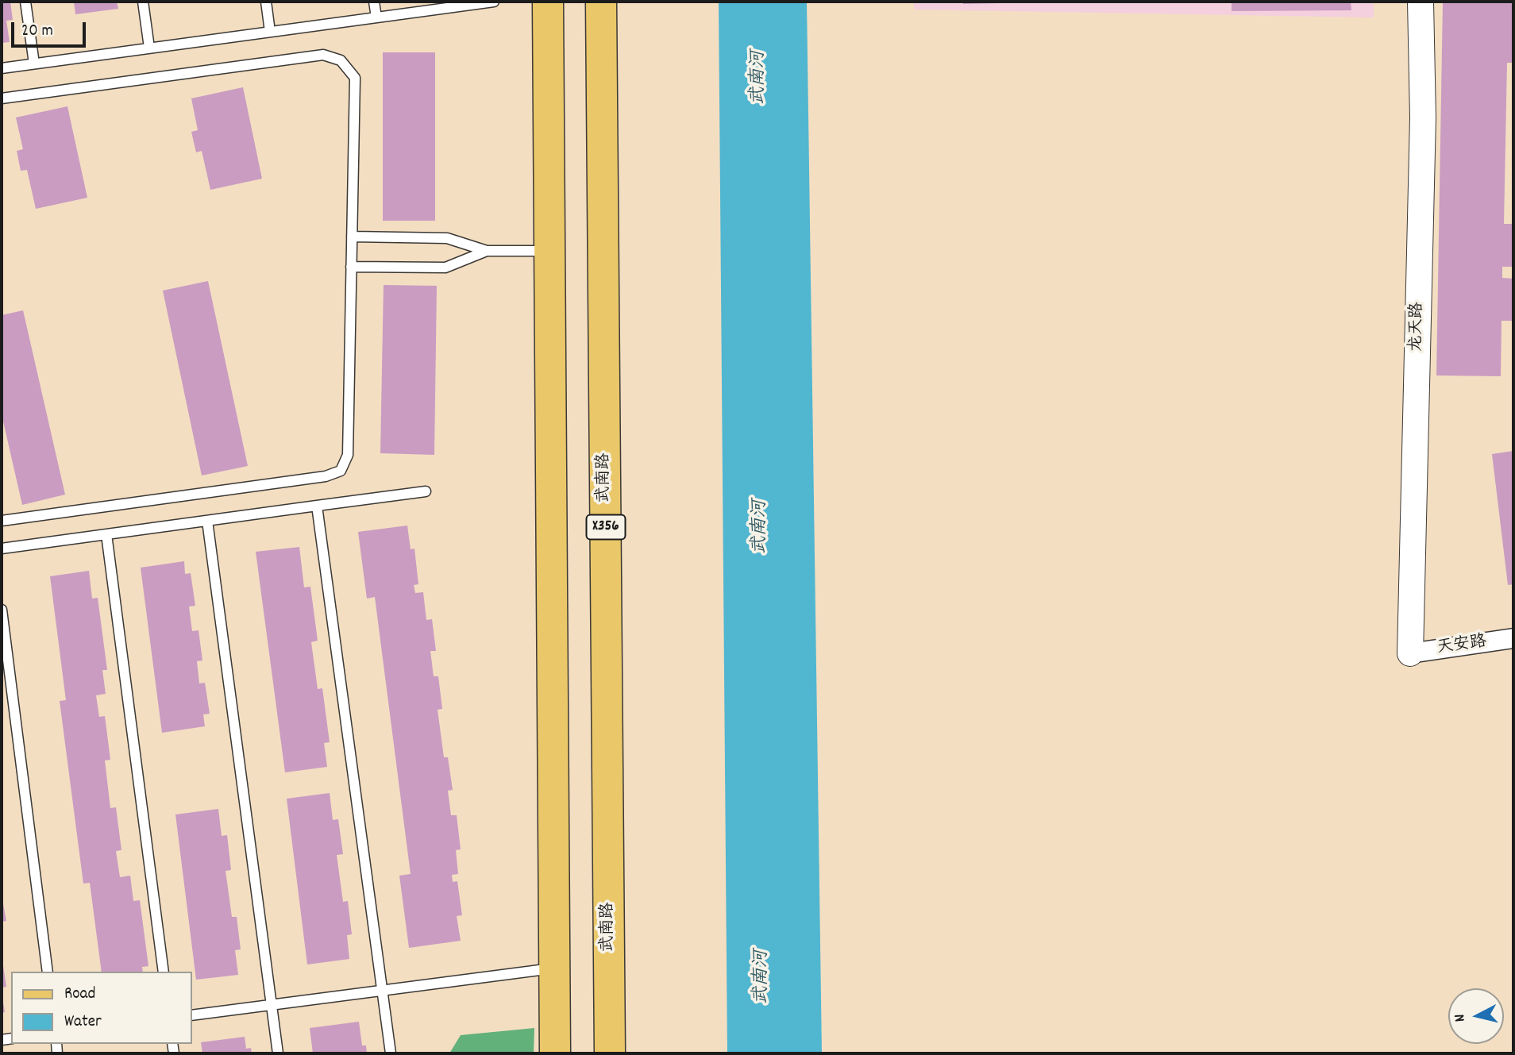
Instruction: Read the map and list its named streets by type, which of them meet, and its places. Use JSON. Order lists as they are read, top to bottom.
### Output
{
  "streets": {
    "main road": ["武南路", "X356"],
    "street": ["龙天路", "天安路"]
  },
  "crossings": [
    ["龙天路", "天安路"]
  ],
  "water": ["武南河"],
  "legend": ["Road", "Water"],
  "scale_bar": "20 m",
  "north": "left"
}
